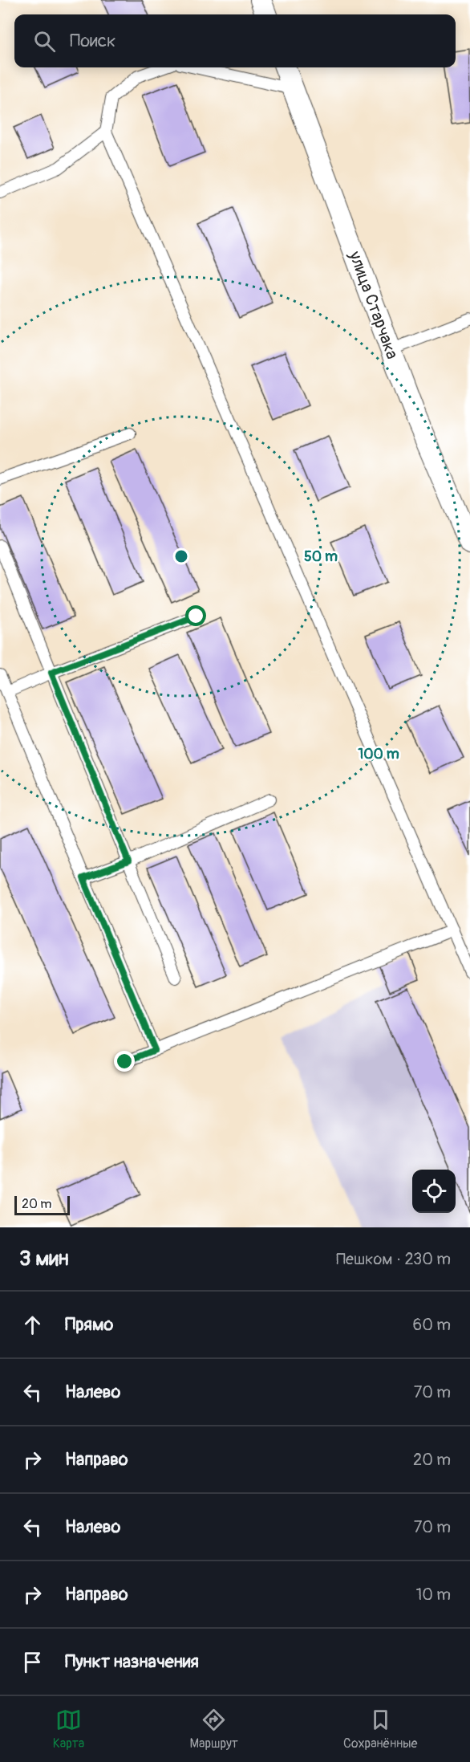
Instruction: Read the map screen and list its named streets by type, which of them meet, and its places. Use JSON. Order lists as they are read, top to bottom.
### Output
{
  "streets": {
    "street": ["улица Старчака"]
  },
  "scale_bar": "20 m",
  "page": {
    "search": "Поиск",
    "scale": "20 m",
    "heading": ["3 мин", "Пешком · 230 m"],
    "list": [
      ["Прямо", "60 m"],
      ["Налево", "70 m"],
      ["Направо", "20 m"],
      ["Налево", "70 m"],
      ["Направо", "10 m"],
      "Пункт назначения"
    ],
    "nav": ["Карта", "Маршрут", "Сохранённые"]
  },
  "rings": ["50 m", "100 m"]
}
